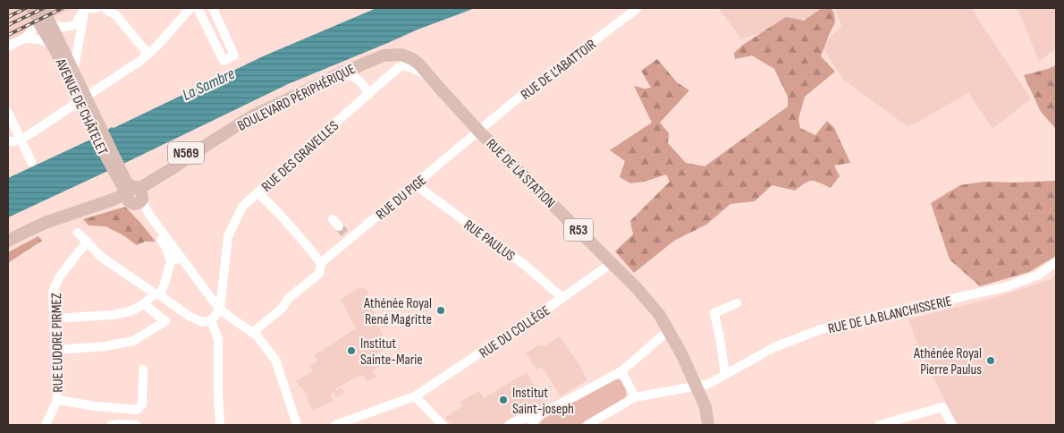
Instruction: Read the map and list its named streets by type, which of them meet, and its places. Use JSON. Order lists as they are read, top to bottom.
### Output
{
  "streets": {
    "main road": [
      "BOULEVARD PÉRIPHÉRIQUE",
      "AVENUE DE CHÂTELET",
      "N569",
      "RUE DE LA STATION",
      "R53"
    ],
    "street": [
      "RUE DE L'ABATTOIR",
      "RUE DES GRAVELLES",
      "RUE DU PIGE",
      "RUE PAULUS",
      "RUE DE LA BLANCHISSERIE",
      "RUE DU COLLÈGE",
      "RUE EUDORE PIRMEZ"
    ]
  },
  "crossings": [
    ["RUE DE L'ABATTOIR", "RUE DE LA STATION"],
    ["RUE DE L'ABATTOIR", "RUE DU PIGE"],
    ["BOULEVARD PÉRIPHÉRIQUE", "AVENUE DE CHÂTELET"],
    ["BOULEVARD PÉRIPHÉRIQUE", "N569"],
    ["BOULEVARD PÉRIPHÉRIQUE", "RUE DE LA STATION"],
    ["AVENUE DE CHÂTELET", "N569"],
    ["AVENUE DE CHÂTELET", "RUE DES GRAVELLES"],
    ["AVENUE DE CHÂTELET", "RUE DU PIGE"],
    ["RUE DES GRAVELLES", "RUE DE LA STATION"],
    ["RUE DE LA STATION", "RUE DU PIGE"],
    ["RUE DE LA STATION", "RUE DE LA BLANCHISSERIE"],
    ["RUE DE LA STATION", "RUE DU COLLÈGE"],
    ["RUE DU PIGE", "RUE PAULUS"],
    ["RUE PAULUS", "RUE DU COLLÈGE"]
  ],
  "water": ["La Sambre"],
  "places": [
    "Athénée Royal René Magritte",
    "Institut Sainte-Marie",
    "Athénée Royal Pierre Paulus",
    "Institut Saint-joseph"
  ]
}
